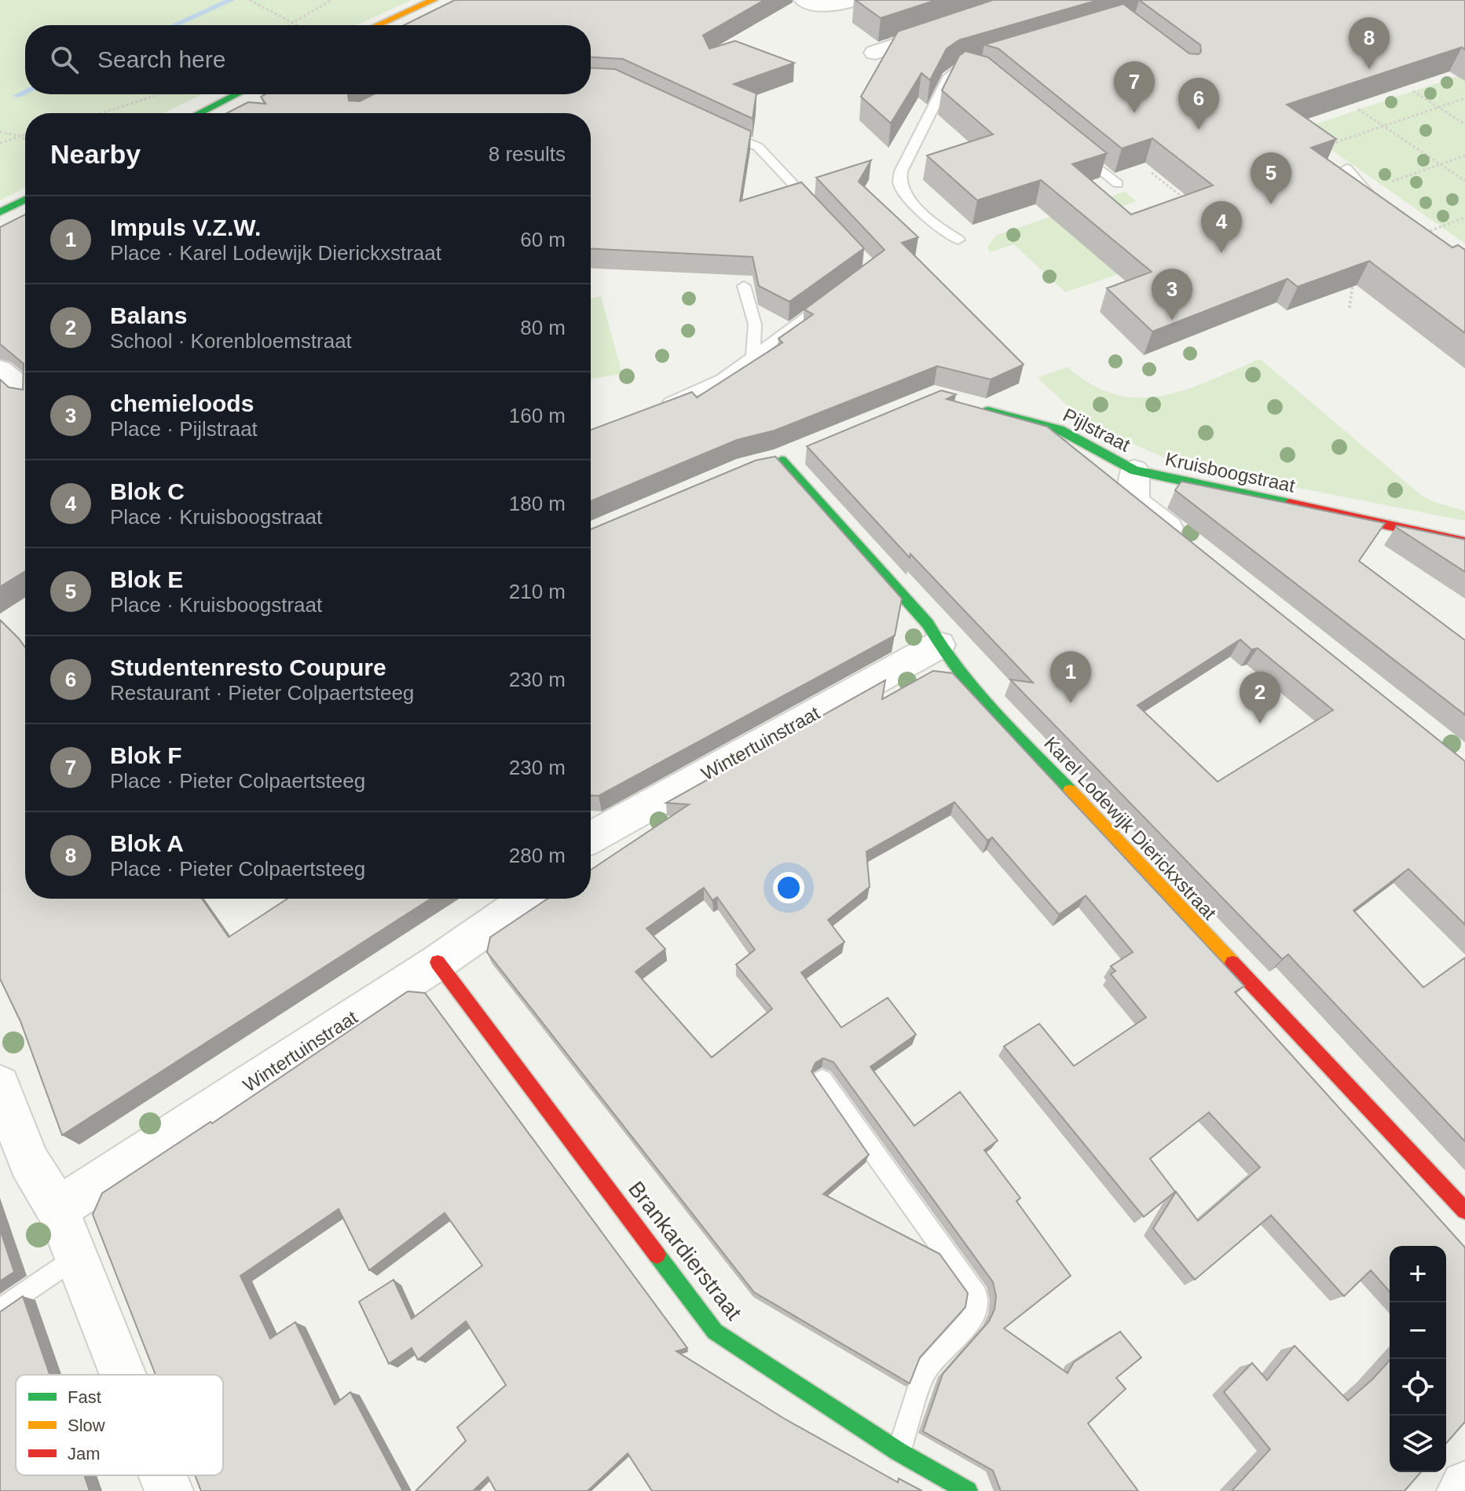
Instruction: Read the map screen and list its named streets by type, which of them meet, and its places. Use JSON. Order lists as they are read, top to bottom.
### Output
{
  "streets": {
    "street": [
      "Pijlstraat",
      "Kruisboogstraat",
      "Wintertuinstraat",
      "Karel Lodewijk Dierickxstraat",
      "Brankardierstraat"
    ]
  },
  "crossings": [
    ["Pijlstraat", "Kruisboogstraat"],
    ["Wintertuinstraat", "Karel Lodewijk Dierickxstraat"],
    ["Wintertuinstraat", "Brankardierstraat"]
  ],
  "legend": ["Fast", "Slow", "Jam"],
  "page": {
    "pins": [
      "8",
      "7",
      "6",
      "5",
      "4",
      "3",
      "1",
      "2"
    ],
    "search": "Search here",
    "heading": ["Nearby", "8 results"],
    "list": [
      {
        "mark": "1",
        "name": "Impuls V.Z.W.",
        "note": "Place · Karel Lodewijk Dierickxstraat",
        "value": "60 m"
      },
      {
        "mark": "2",
        "name": "Balans",
        "note": "School · Korenbloemstraat",
        "value": "80 m"
      },
      {
        "mark": "3",
        "name": "chemieloods",
        "note": "Place · Pijlstraat",
        "value": "160 m"
      },
      {
        "mark": "4",
        "name": "Blok C",
        "note": "Place · Kruisboogstraat",
        "value": "180 m"
      },
      {
        "mark": "5",
        "name": "Blok E",
        "note": "Place · Kruisboogstraat",
        "value": "210 m"
      },
      {
        "mark": "6",
        "name": "Studentenresto Coupure",
        "note": "Restaurant · Pieter Colpaertsteeg",
        "value": "230 m"
      },
      {
        "mark": "7",
        "name": "Blok F",
        "note": "Place · Pieter Colpaertsteeg",
        "value": "230 m"
      },
      {
        "mark": "8",
        "name": "Blok A",
        "note": "Place · Pieter Colpaertsteeg",
        "value": "280 m"
      }
    ],
    "map_buttons": ["+", "−"]
  }
}
